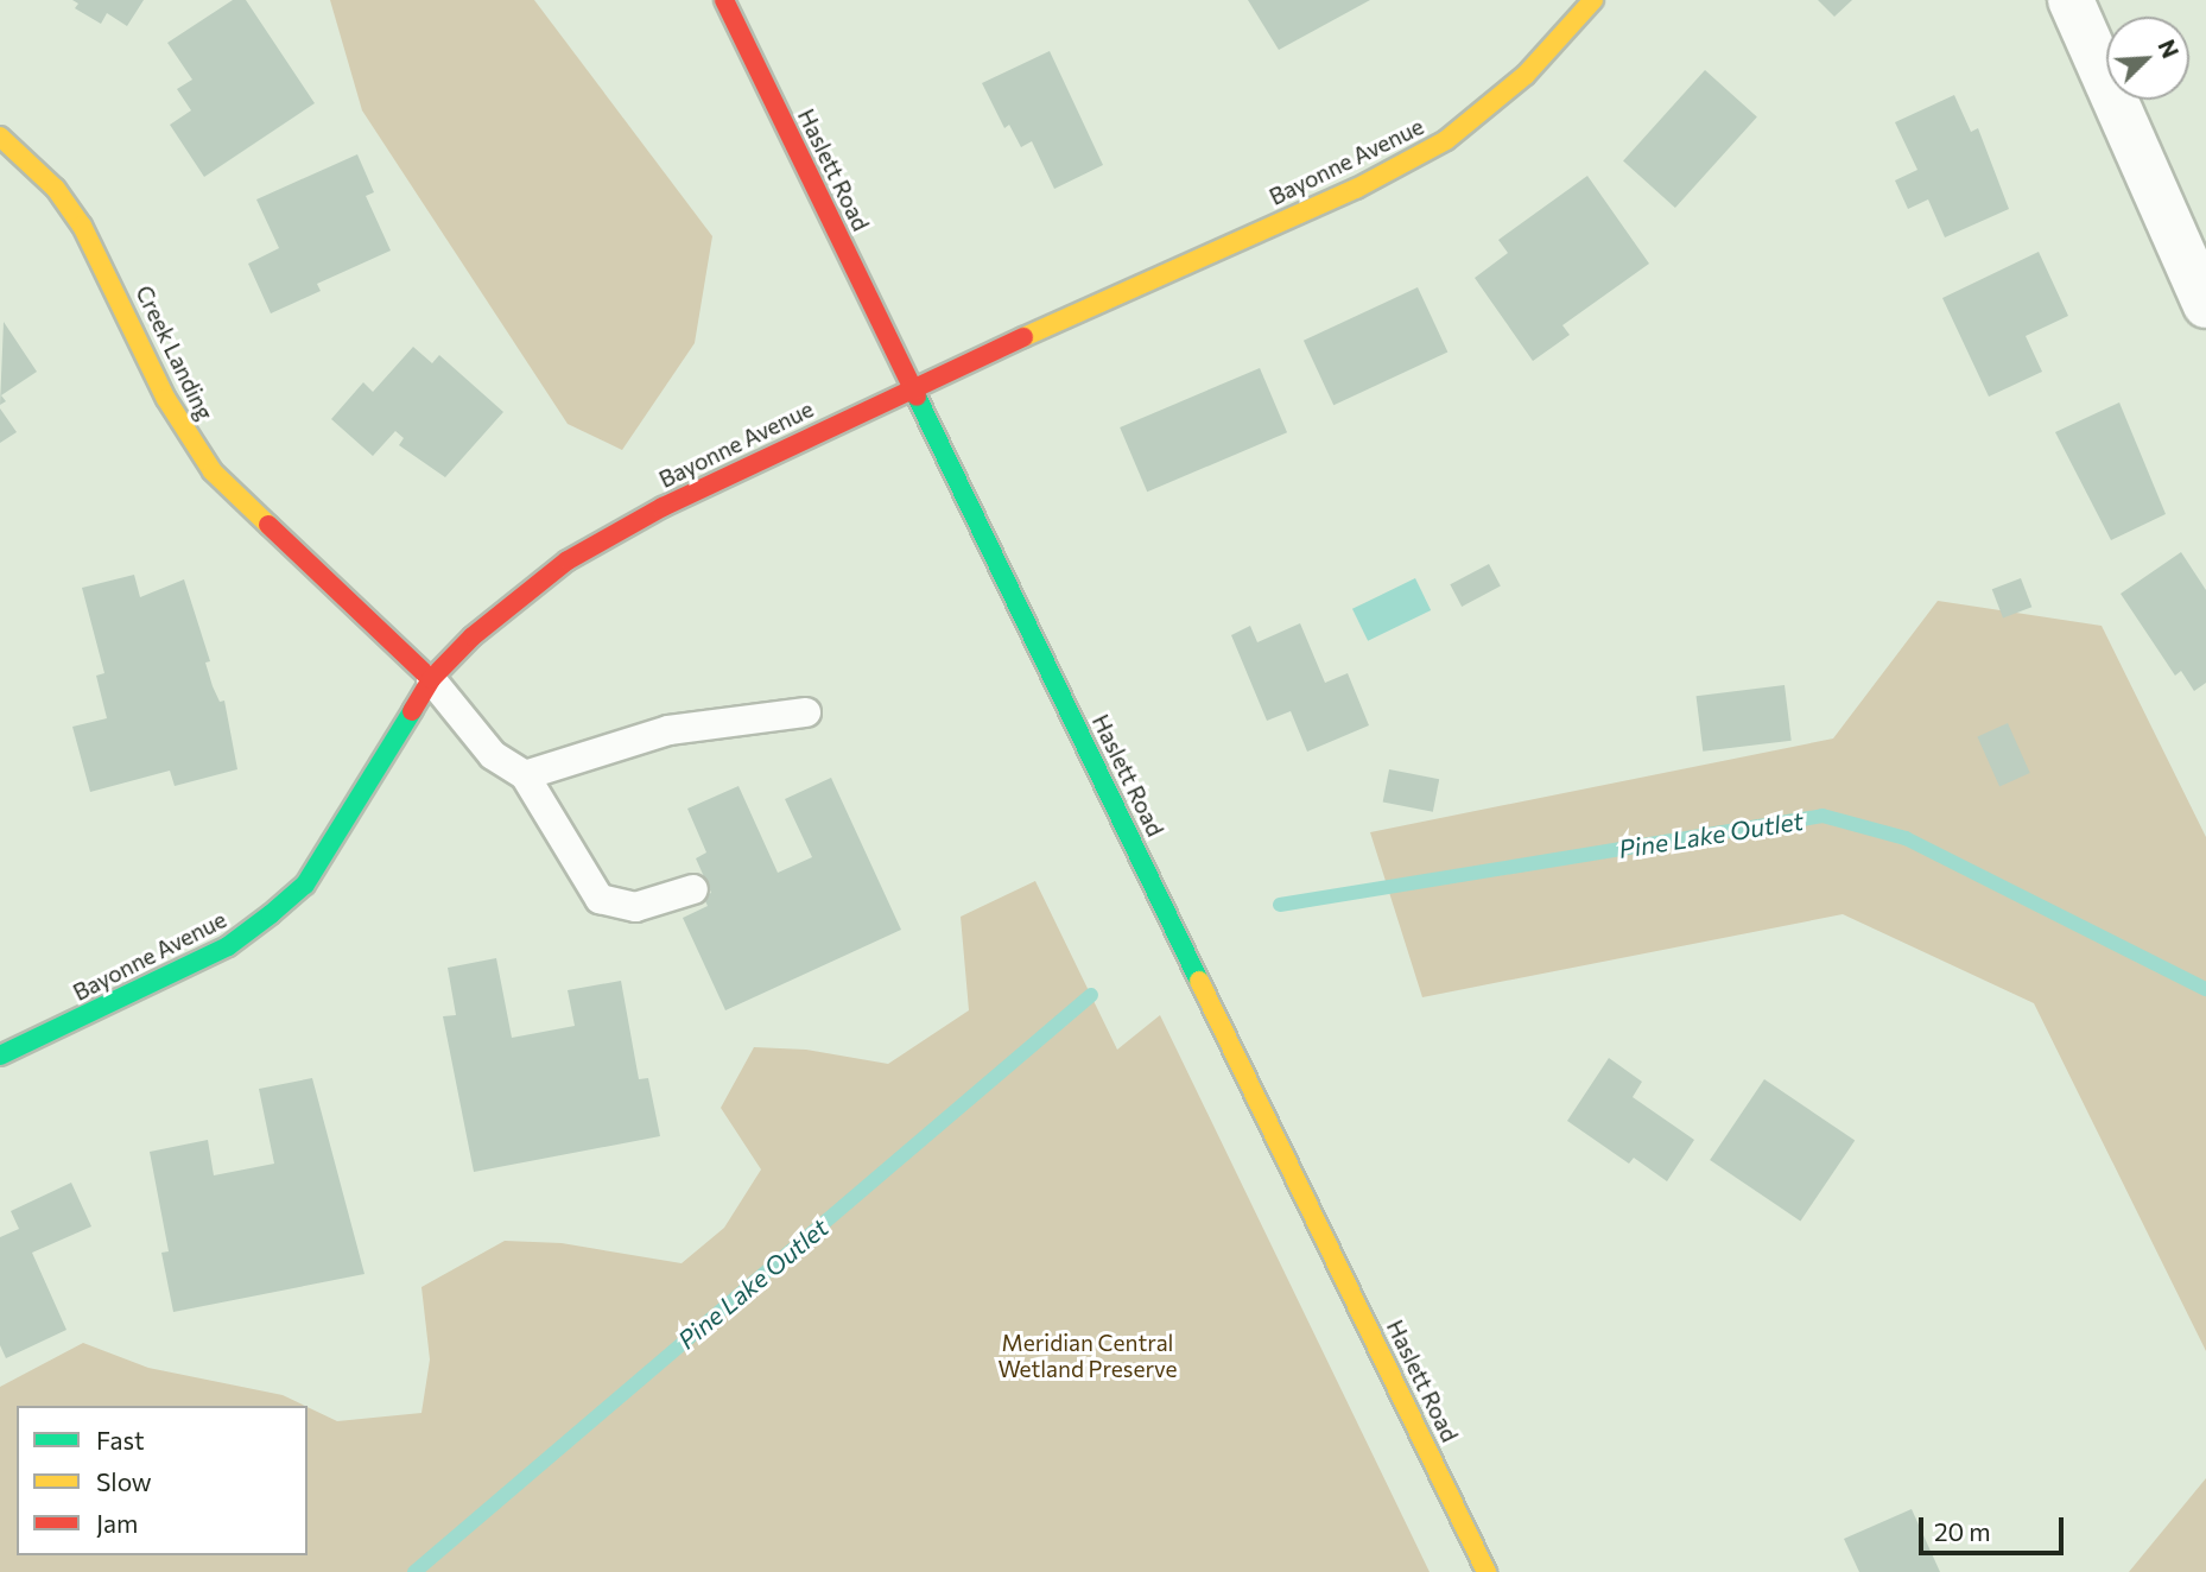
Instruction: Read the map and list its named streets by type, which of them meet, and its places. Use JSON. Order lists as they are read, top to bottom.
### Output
{
  "streets": {
    "street": ["Bayonne Avenue", "Haslett Road", "Creek Landing"]
  },
  "crossings": [
    ["Bayonne Avenue", "Haslett Road"],
    ["Bayonne Avenue", "Creek Landing"]
  ],
  "water": ["Pine Lake Outlet"],
  "parks": ["Meridian Central Wetland Preserve"],
  "legend": ["Fast", "Slow", "Jam"],
  "scale_bar": "20 m",
  "north": "top right"
}
